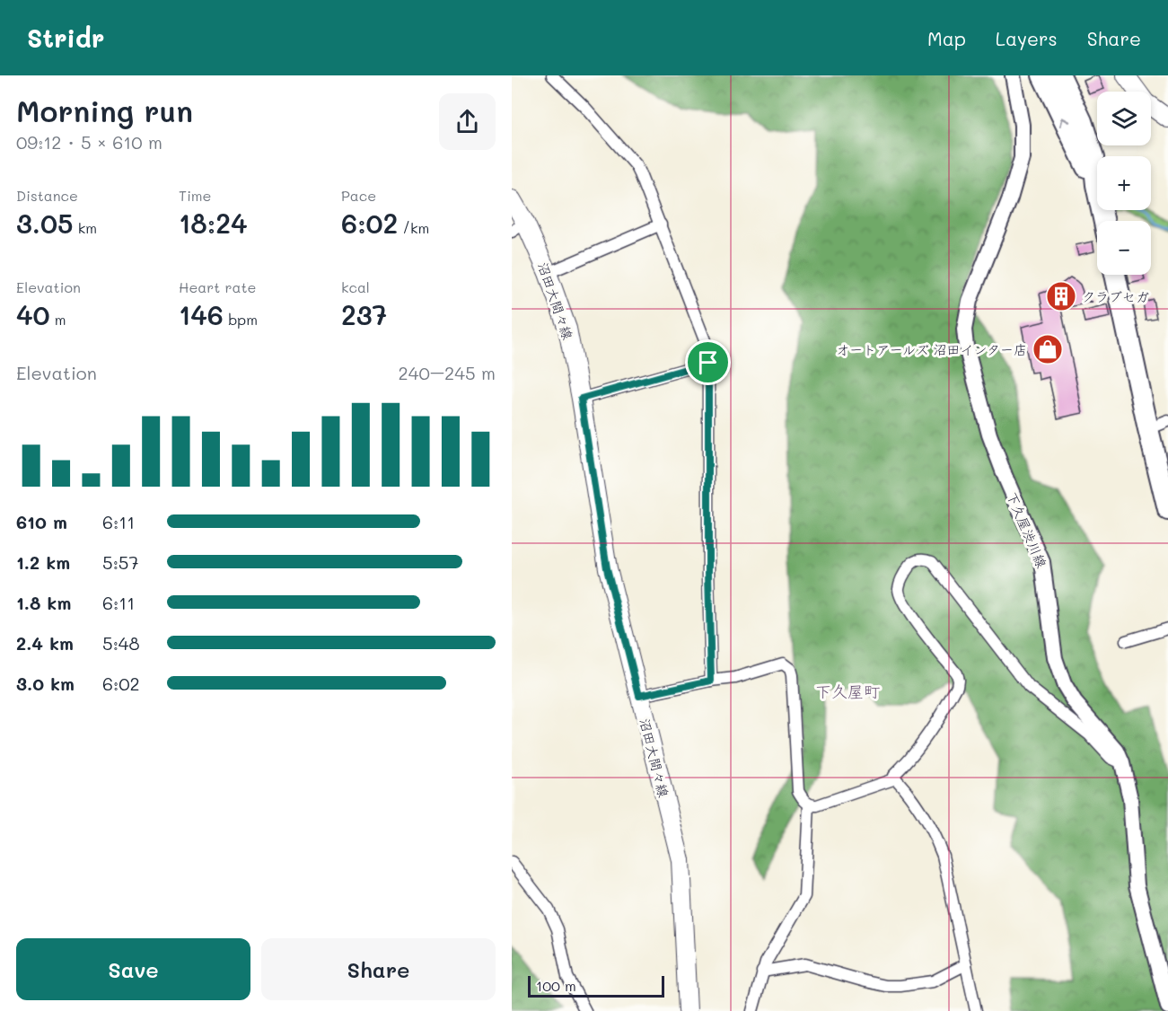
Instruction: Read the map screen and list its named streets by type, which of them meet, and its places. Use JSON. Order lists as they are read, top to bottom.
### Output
{
  "streets": {
    "main road": ["沼田大間々線", "下久屋渋川線"]
  },
  "districts": ["下久屋町"],
  "places": {
    "building": ["クラブセガ"],
    "shop": ["オートアールズ 沼田インター店"]
  },
  "scale_bar": "100 m",
  "page": {
    "header": "Stridr",
    "nav": ["Map", "Layers", "Share"],
    "heading": ["Morning run", "09:12 · 5 × 610 m"],
    "map_buttons": ["+", "−"],
    "stats": [
      ["Distance", "3.05 km"],
      ["Time", "18:24"],
      ["Pace", "6:02 /km"],
      ["Elevation", "40 m"],
      ["Heart rate", "146 bpm"],
      ["kcal", "237"]
    ],
    "chart": ["Elevation", "240–245 m"],
    "list": [
      {
        "name": "610 m",
        "note": "6:11"
      },
      {
        "name": "1.2 km",
        "note": "5:57"
      },
      {
        "name": "1.8 km",
        "note": "6:11"
      },
      {
        "name": "2.4 km",
        "note": "5:48"
      },
      {
        "name": "3.0 km",
        "note": "6:02"
      }
    ],
    "buttons": ["Save", "Share"],
    "scale": "100 m"
  }
}
